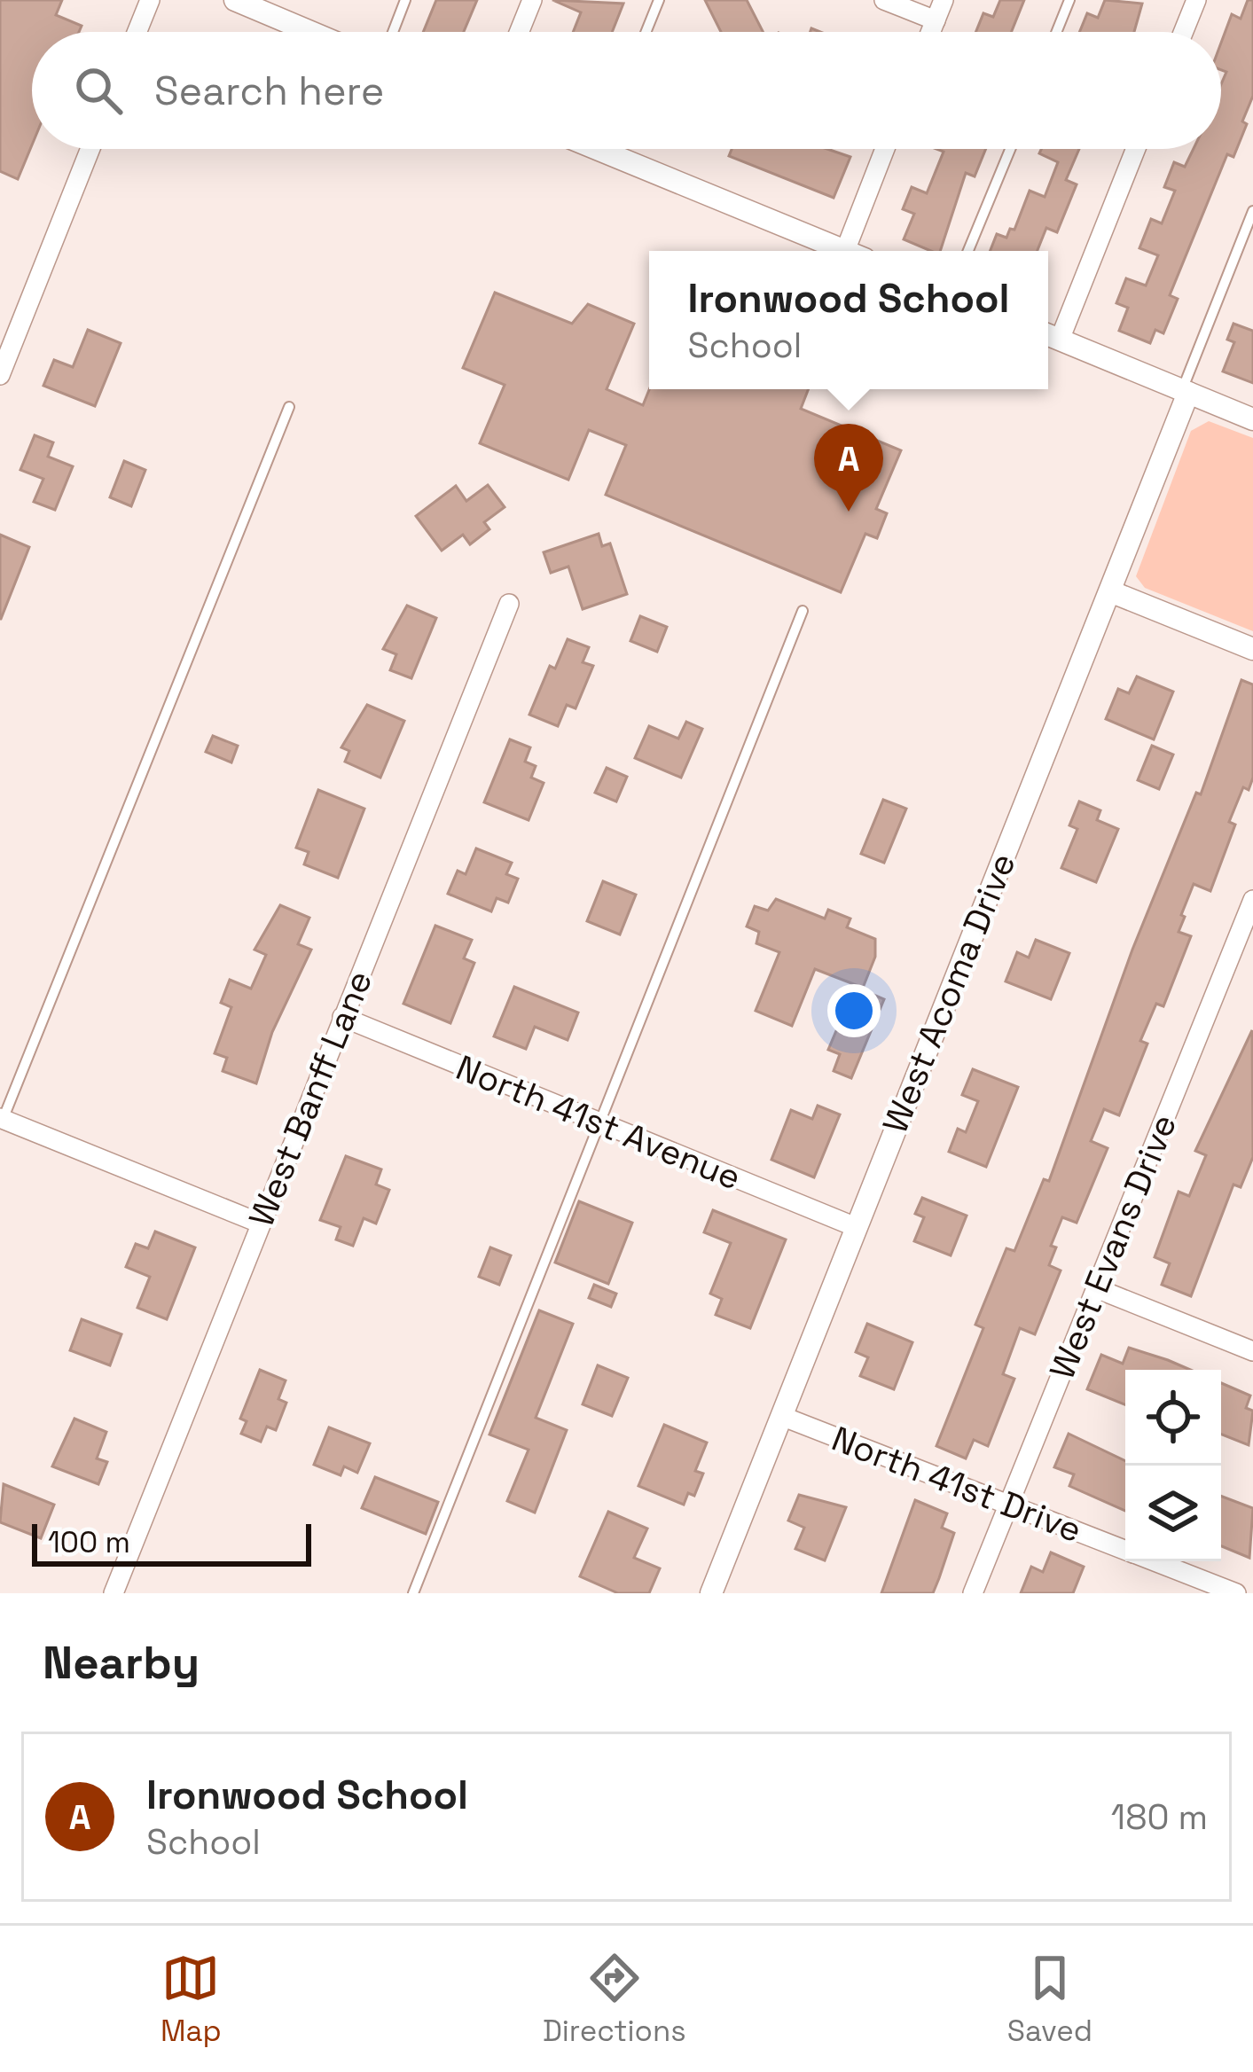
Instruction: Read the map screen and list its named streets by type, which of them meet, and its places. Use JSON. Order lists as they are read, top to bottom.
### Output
{
  "streets": {
    "street": [
      "West Acoma Drive",
      "West Banff Lane",
      "North 41st Avenue",
      "West Evans Drive",
      "North 41st Drive"
    ]
  },
  "crossings": [
    ["West Acoma Drive", "North 41st Avenue"],
    ["West Acoma Drive", "North 41st Drive"],
    ["West Banff Lane", "North 41st Avenue"],
    ["West Evans Drive", "North 41st Drive"]
  ],
  "scale_bar": "100 m",
  "page": {
    "search": "Search here",
    "popup": ["Ironwood School", "School"],
    "pins": "A",
    "scale": "100 m",
    "heading": "Nearby",
    "list": [
      {
        "mark": "A",
        "name": "Ironwood School",
        "note": "School",
        "value": "180 m"
      }
    ],
    "nav": ["Map", "Directions", "Saved"]
  }
}
